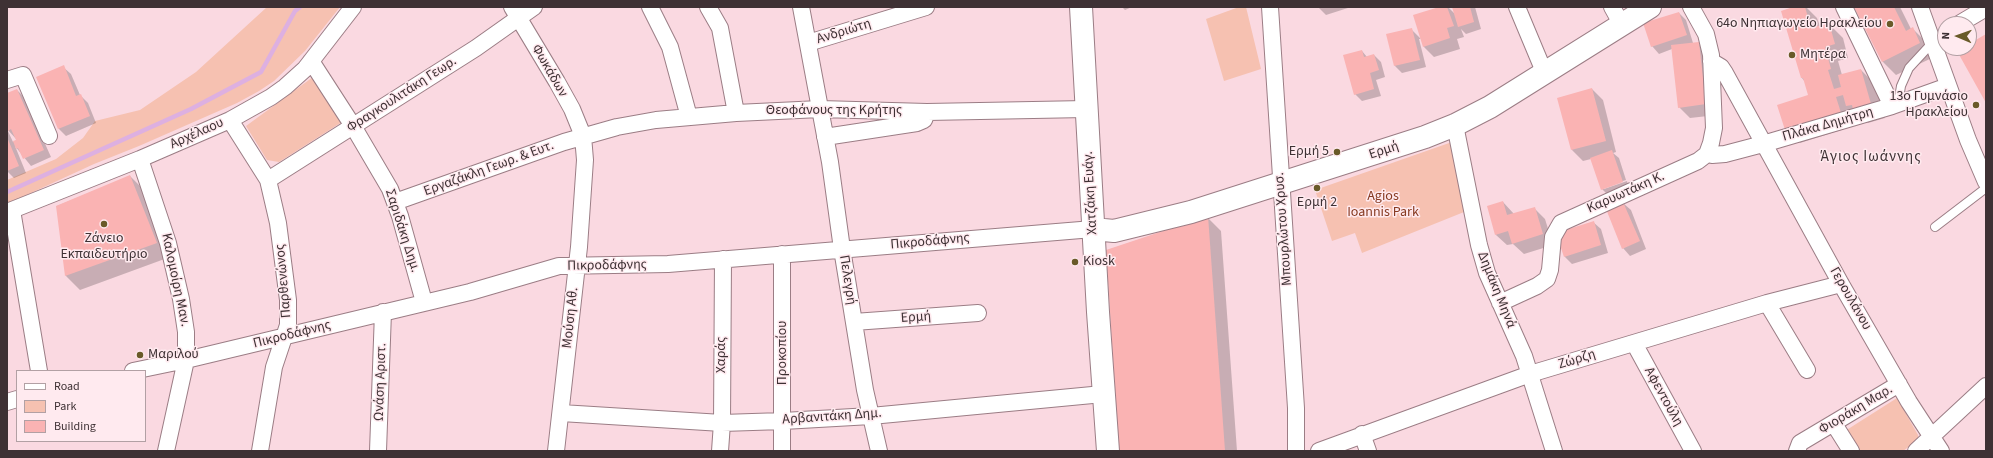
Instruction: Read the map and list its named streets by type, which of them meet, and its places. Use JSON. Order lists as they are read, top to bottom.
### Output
{
  "streets": {
    "street": [
      "Ανδριώτη",
      "Φωκάδων",
      "Φραγκουλιτάκη Γεωρ.",
      "Θεοφάνους της Κρήτης",
      "Πλάκα Δημήτρη",
      "Αρχέλαου",
      "Ερμή",
      "Εργαζάκλη Γεωρ. & Ευτ.",
      "Χατζάκη Ευάγ.",
      "Καρυωτάκη Κ.",
      "Μπουρλώτου Χρυσ.",
      "Σαριδάκη Δημ.",
      "Πικροδάφνης",
      "Καλομοίρη Μαν.",
      "Πελεγρή",
      "Παρθενώνος",
      "Δημάκη Μηνά",
      "Γερουλάνου",
      "Μούση Αθ.",
      "Προκοπίου",
      "Χαράς",
      "Ζώρζη",
      "Ωνάση Αριστ.",
      "Αφεντούλη",
      "Φιοράκη Μαρ.",
      "Αρβανιτάκη Δημ."
    ]
  },
  "crossings": [
    ["Ανδριώτη", "Πελεγρή"],
    ["Φωκάδων", "Φραγκουλιτάκη Γεωρ."],
    ["Φωκάδων", "Θεοφάνους της Κρήτης"],
    ["Φωκάδων", "Εργαζάκλη Γεωρ. & Ευτ."],
    ["Φωκάδων", "Μούση Αθ."],
    ["Φραγκουλιτάκη Γεωρ.", "Σαριδάκη Δημ."],
    ["Φραγκουλιτάκη Γεωρ.", "Παρθενώνος"],
    ["Θεοφάνους της Κρήτης", "Εργαζάκλη Γεωρ. & Ευτ."],
    ["Θεοφάνους της Κρήτης", "Χατζάκη Ευάγ."],
    ["Θεοφάνους της Κρήτης", "Πελεγρή"],
    ["Θεοφάνους της Κρήτης", "Μούση Αθ."],
    ["Πλάκα Δημήτρη", "Καρυωτάκη Κ."],
    ["Πλάκα Δημήτρη", "Γερουλάνου"],
    ["Αρχέλαου", "Σαριδάκη Δημ."],
    ["Αρχέλαου", "Καλομοίρη Μαν."],
    ["Αρχέλαου", "Παρθενώνος"],
    ["Ερμή", "Χατζάκη Ευάγ."],
    ["Ερμή", "Μπουρλώτου Χρυσ."],
    ["Ερμή", "Πικροδάφνης"],
    ["Ερμή", "Πελεγρή"],
    ["Ερμή", "Δημάκη Μηνά"],
    ["Εργαζάκλη Γεωρ. & Ευτ.", "Σαριδάκη Δημ."],
    ["Εργαζάκλη Γεωρ. & Ευτ.", "Μούση Αθ."],
    ["Χατζάκη Ευάγ.", "Πικροδάφνης"],
    ["Χατζάκη Ευάγ.", "Αρβανιτάκη Δημ."],
    ["Καρυωτάκη Κ.", "Δημάκη Μηνά"],
    ["Σαριδάκη Δημ.", "Πικροδάφνης"],
    ["Πικροδάφνης", "Καλομοίρη Μαν."],
    ["Πικροδάφνης", "Πελεγρή"],
    ["Πικροδάφνης", "Παρθενώνος"],
    ["Πικροδάφνης", "Μούση Αθ."],
    ["Πικροδάφνης", "Προκοπίου"],
    ["Πικροδάφνης", "Χαράς"],
    ["Πικροδάφνης", "Ωνάση Αριστ."],
    ["Πελεγρή", "Αρβανιτάκη Δημ."],
    ["Δημάκη Μηνά", "Ζώρζη"],
    ["Γερουλάνου", "Ζώρζη"],
    ["Γερουλάνου", "Φιοράκη Μαρ."],
    ["Μούση Αθ.", "Αρβανιτάκη Δημ."],
    ["Προκοπίου", "Αρβανιτάκη Δημ."],
    ["Χαράς", "Αρβανιτάκη Δημ."],
    ["Ζώρζη", "Αφεντούλη"]
  ],
  "districts": ["Άγιος Ιωάννης"],
  "parks": ["Agios Ioannis Park"],
  "places": [
    "64ο Νηπιαγωγείο Ηρακλείου",
    "Μητέρα",
    "13o Γυμνάσιο Ηρακλείου",
    "Ερμή 5",
    "Ερμή 2",
    "Ζάνειο Εκπαιδευτήριο",
    "Kiosk",
    "Μαριλού"
  ],
  "legend": ["Road", "Park", "Building"],
  "north": "left"
}
